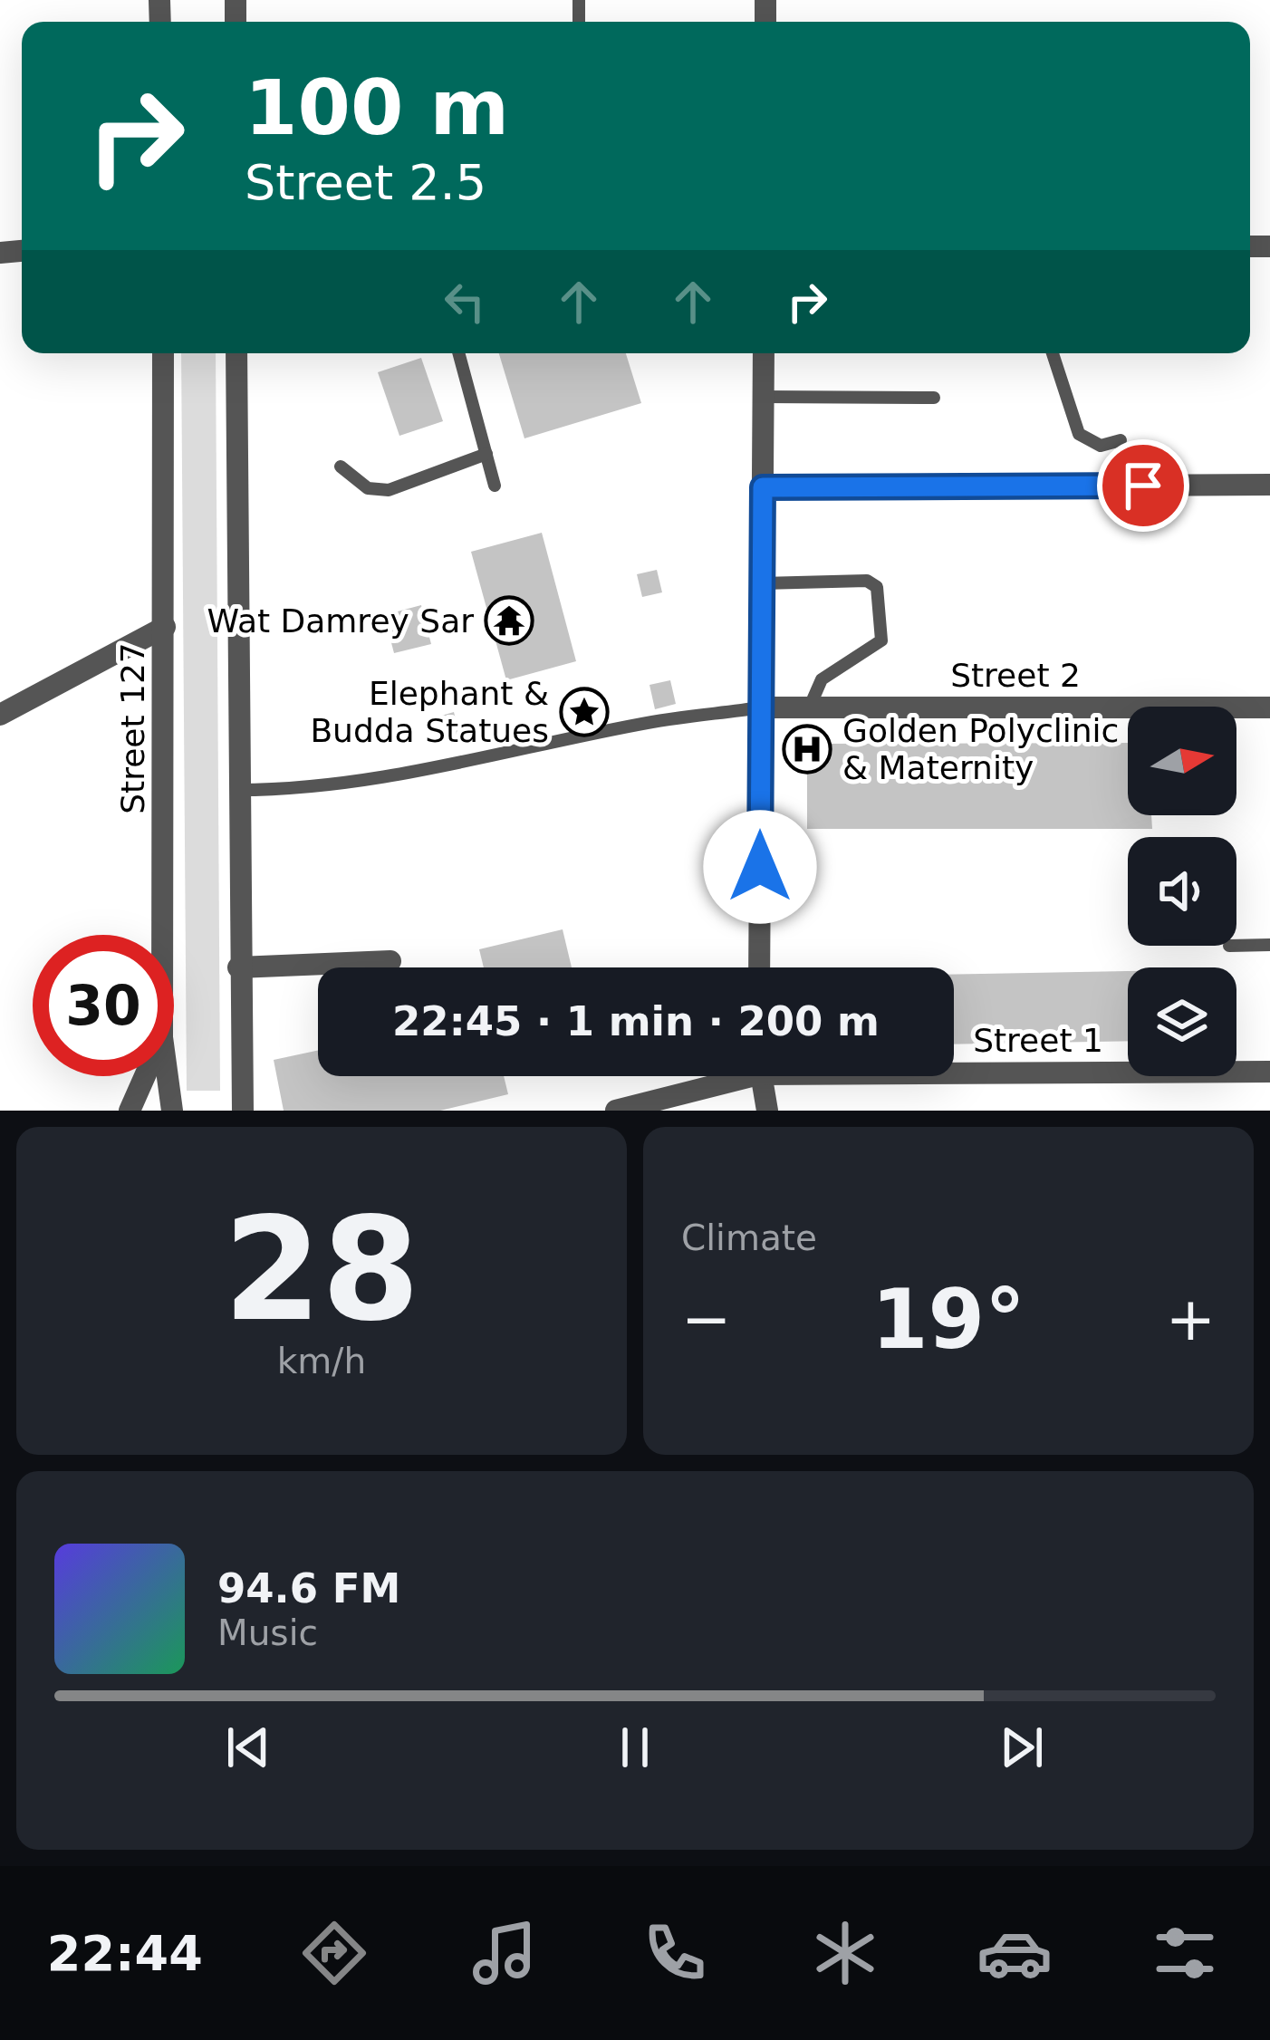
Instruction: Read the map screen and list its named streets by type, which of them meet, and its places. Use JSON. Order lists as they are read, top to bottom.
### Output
{
  "streets": {
    "street": ["Street 2", "Street 127", "Street 1"]
  },
  "places": {
    "temple": ["Wat Damrey Sar"],
    "place": ["Elephant & Budda Statues"],
    "hospital": ["Golden Polyclinic & Maternity"]
  },
  "north": "right",
  "page": {
    "turn": ["100 m", "Street 2.5"],
    "limit": "30",
    "trip": "22:45 · 1 min · 200 m",
    "tile": [
      ["28", "km/h"],
      "Climate"
    ],
    "heat": ["−", "19°", "+"],
    "song": ["94.6 FM", "Music"],
    "tabs": "22:44"
  }
}
